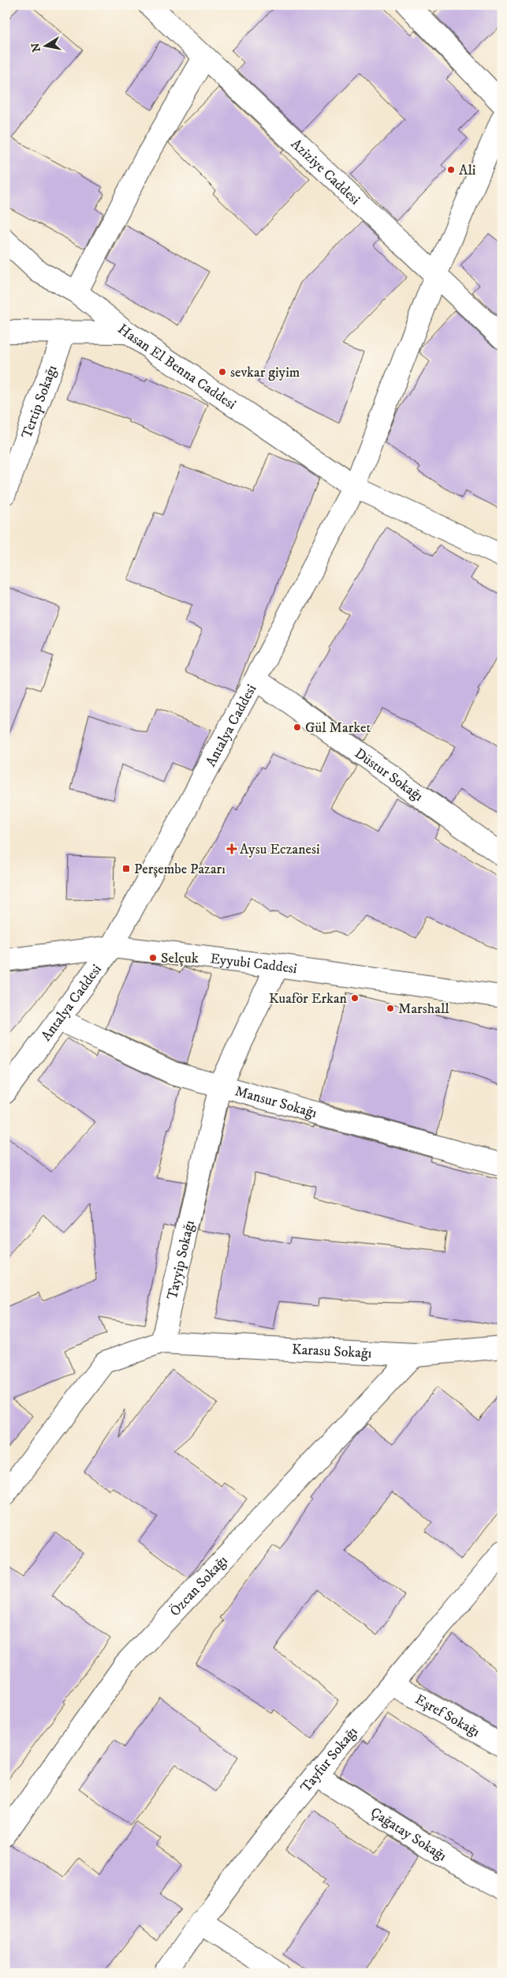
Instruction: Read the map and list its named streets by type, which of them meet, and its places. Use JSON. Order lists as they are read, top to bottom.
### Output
{
  "streets": {
    "street": [
      "Aziziye Caddesi",
      "Hasan El Benna Caddesi",
      "Tertip Sokağı",
      "Antalya Caddesi",
      "Düstur Sokağı",
      "Eyyubi Caddesi",
      "Mansur Sokağı",
      "Tayyip Sokağı",
      "Karasu Sokağı",
      "Özcan Sokağı",
      "Eşref Sokağı",
      "Tayfur Sokağı",
      "Çağatay Sokağı"
    ]
  },
  "crossings": [
    ["Aziziye Caddesi", "Antalya Caddesi"],
    ["Hasan El Benna Caddesi", "Antalya Caddesi"],
    ["Antalya Caddesi", "Düstur Sokağı"],
    ["Antalya Caddesi", "Eyyubi Caddesi"],
    ["Antalya Caddesi", "Mansur Sokağı"],
    ["Eyyubi Caddesi", "Tayyip Sokağı"],
    ["Mansur Sokağı", "Tayyip Sokağı"],
    ["Tayyip Sokağı", "Karasu Sokağı"],
    ["Karasu Sokağı", "Özcan Sokağı"],
    ["Eşref Sokağı", "Tayfur Sokağı"],
    ["Tayfur Sokağı", "Çağatay Sokağı"]
  ],
  "places": {
    "other": [
      "Ali",
      "sevkar giyim",
      "Gül Market",
      "Selçuk",
      "Kuaför Erkan",
      "Marshall"
    ],
    "health": ["Aysu Eczanesi"],
    "transit": ["Perşembe Pazarı"]
  },
  "north": "left"
}
